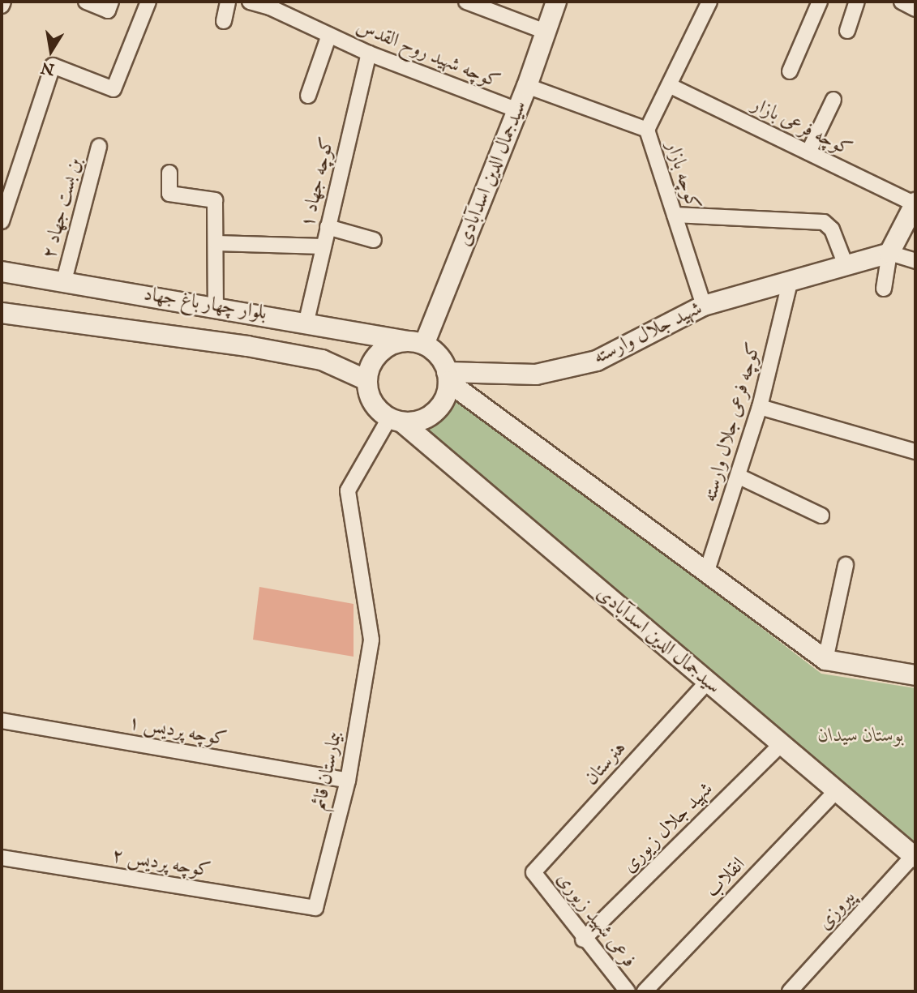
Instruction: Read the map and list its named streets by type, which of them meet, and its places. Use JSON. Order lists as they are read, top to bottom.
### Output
{
  "streets": {
    "main road": ["سیدجمال الدین اسدآبادی", "بلوار چهار باغ جهاد", "شهید جلال وارسته"],
    "street": [
      "کوچه شهید روح القدس",
      "کوچه فرعی بازار",
      "کوچه بازار",
      "کوچه جهاد ۱",
      "بن بست جهاد ۲",
      "کوچه فرعی جلال وارسته",
      "کوچه پردیس ۱",
      "هنرستان",
      "بیمارستان قائم",
      "شهید جلال زیوری",
      "کوچه پردیس ۲",
      "انقلاب",
      "پیروزی",
      "فرعی شهید زیوری"
    ]
  },
  "crossings": [
    ["کوچه شهید روح القدس", "سیدجمال الدین اسدآبادی"],
    ["کوچه شهید روح القدس", "کوچه جهاد ۱"],
    ["کوچه فرعی بازار", "کوچه بازار"],
    ["سیدجمال الدین اسدآبادی", "بلوار چهار باغ جهاد"],
    ["سیدجمال الدین اسدآبادی", "شهید جلال وارسته"],
    ["سیدجمال الدین اسدآبادی", "هنرستان"],
    ["سیدجمال الدین اسدآبادی", "بیمارستان قائم"],
    ["سیدجمال الدین اسدآبادی", "شهید جلال زیوری"],
    ["سیدجمال الدین اسدآبادی", "انقلاب"],
    ["سیدجمال الدین اسدآبادی", "پیروزی"],
    ["کوچه بازار", "شهید جلال وارسته"],
    ["کوچه جهاد ۱", "بلوار چهار باغ جهاد"],
    ["بن بست جهاد ۲", "بلوار چهار باغ جهاد"],
    ["بلوار چهار باغ جهاد", "شهید جلال وارسته"],
    ["بلوار چهار باغ جهاد", "بیمارستان قائم"],
    ["شهید جلال وارسته", "کوچه فرعی جلال وارسته"],
    ["شهید جلال وارسته", "بیمارستان قائم"],
    ["کوچه پردیس ۱", "بیمارستان قائم"],
    ["هنرستان", "فرعی شهید زیوری"],
    ["بیمارستان قائم", "کوچه پردیس ۲"],
    ["شهید جلال زیوری", "فرعی شهید زیوری"]
  ],
  "parks": ["بوستان سیدان"],
  "north": "bottom"
}
